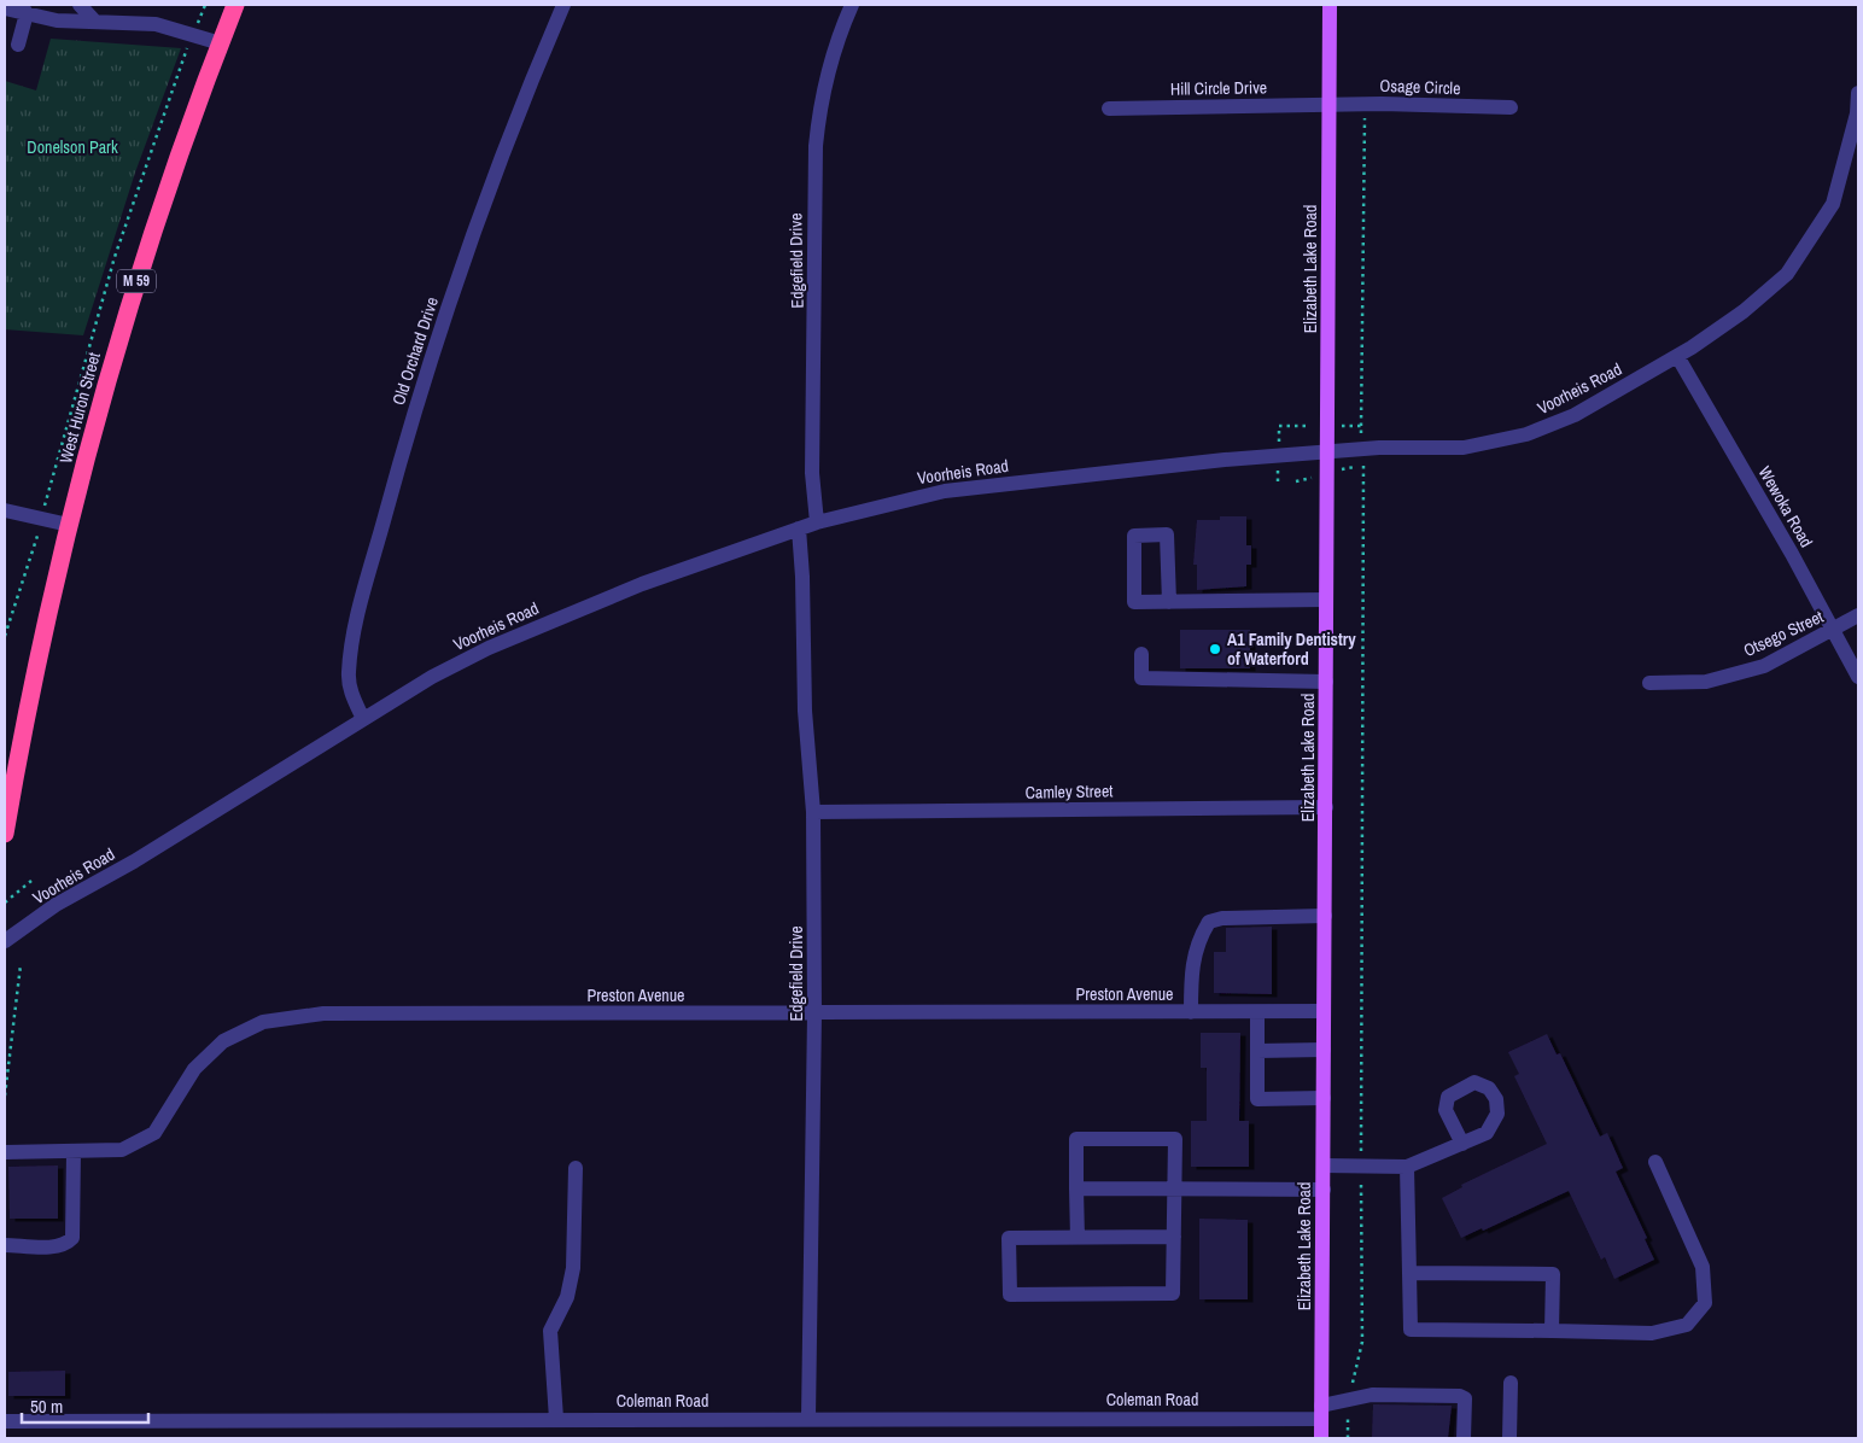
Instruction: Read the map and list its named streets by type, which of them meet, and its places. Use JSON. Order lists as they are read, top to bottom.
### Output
{
  "streets": {
    "highway": ["M 59", "West Huron Street"],
    "main road": ["Elizabeth Lake Road"],
    "street": [
      "Osage Circle",
      "Hill Circle Drive",
      "Edgefield Drive",
      "Old Orchard Drive",
      "Voorheis Road",
      "Wewoka Road",
      "Otsego Street",
      "Camley Street",
      "Preston Avenue",
      "Coleman Road"
    ]
  },
  "crossings": [
    ["Osage Circle", "Hill Circle Drive"],
    ["Osage Circle", "Elizabeth Lake Road"],
    ["Hill Circle Drive", "Elizabeth Lake Road"],
    ["Edgefield Drive", "Voorheis Road"],
    ["Edgefield Drive", "Camley Street"],
    ["Edgefield Drive", "Preston Avenue"],
    ["Edgefield Drive", "Coleman Road"],
    ["Elizabeth Lake Road", "Voorheis Road"],
    ["Elizabeth Lake Road", "Camley Street"],
    ["Elizabeth Lake Road", "Preston Avenue"],
    ["Elizabeth Lake Road", "Coleman Road"],
    ["Old Orchard Drive", "Voorheis Road"],
    ["Voorheis Road", "Wewoka Road"],
    ["Wewoka Road", "Otsego Street"]
  ],
  "parks": ["Donelson Park"],
  "places": ["A1 Family Dentistry of Waterford"],
  "scale_bar": "50 m"
}
